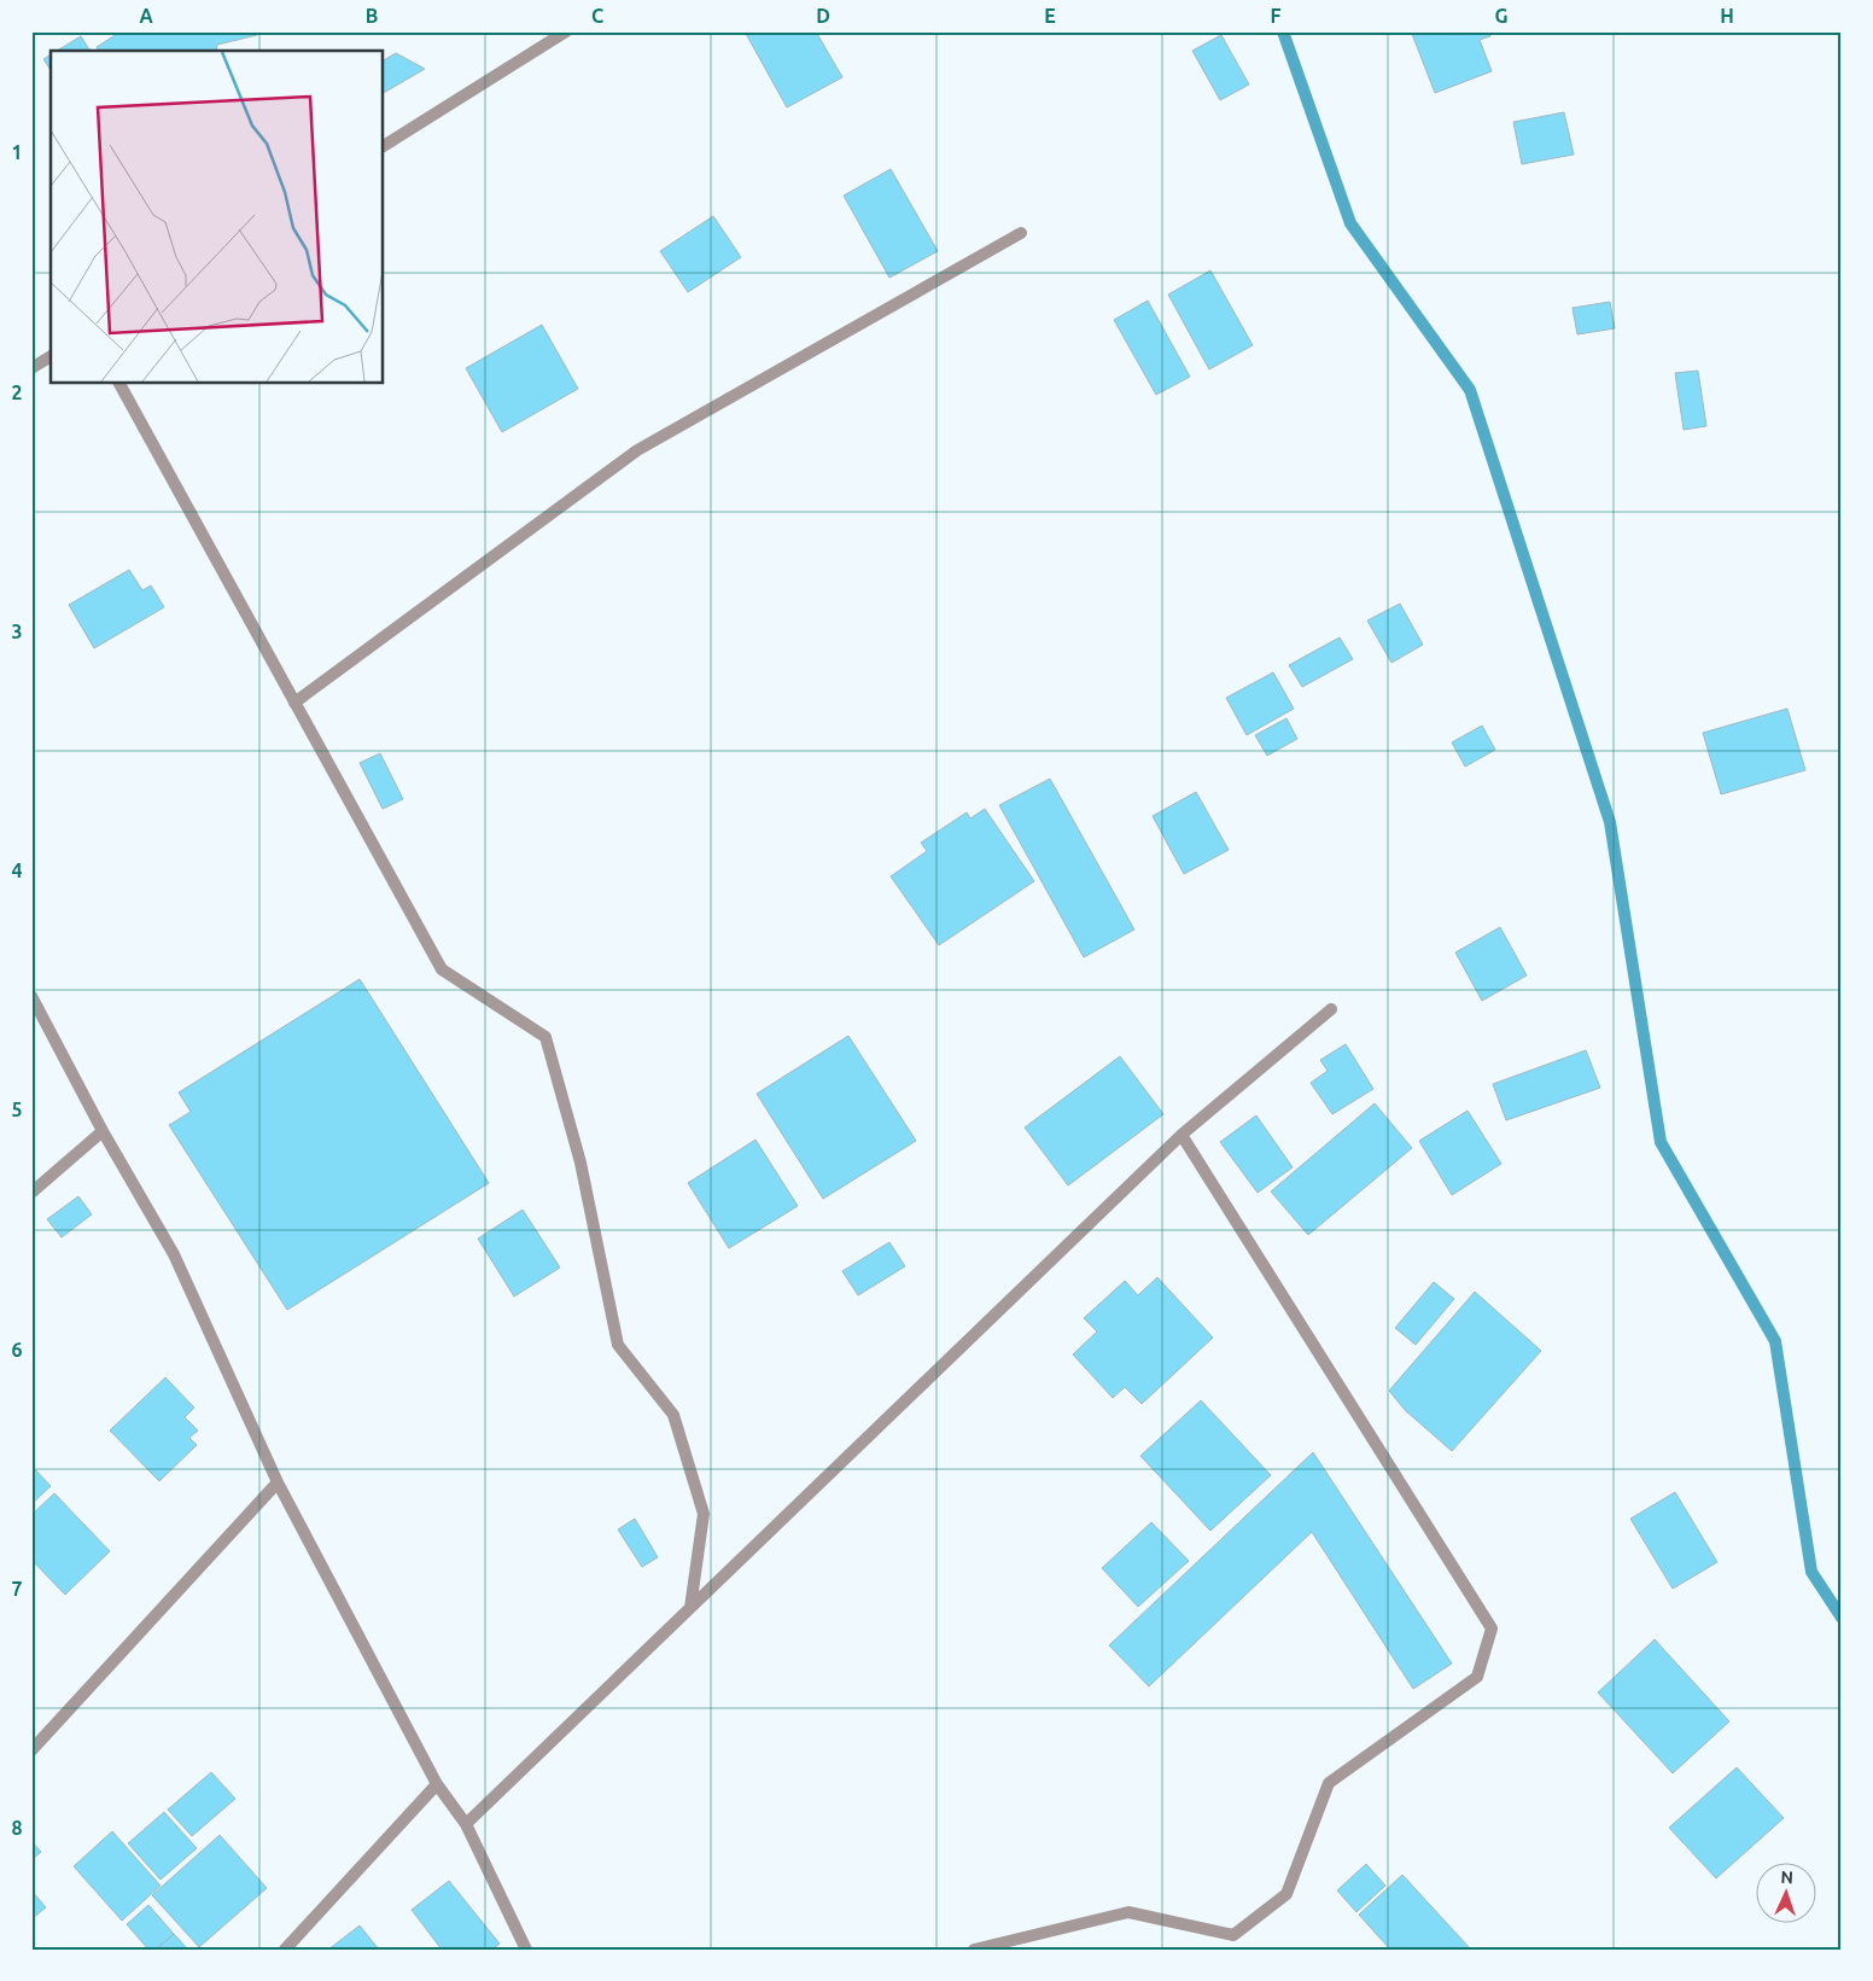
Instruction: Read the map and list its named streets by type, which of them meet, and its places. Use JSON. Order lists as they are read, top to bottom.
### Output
{
  "north": "top",
  "grid": {
    "columns": [
      "A",
      "B",
      "C",
      "D",
      "E",
      "F",
      "G",
      "H"
    ],
    "rows": [
      "1",
      "2",
      "3",
      "4",
      "5",
      "6",
      "7",
      "8"
    ]
  }
}
